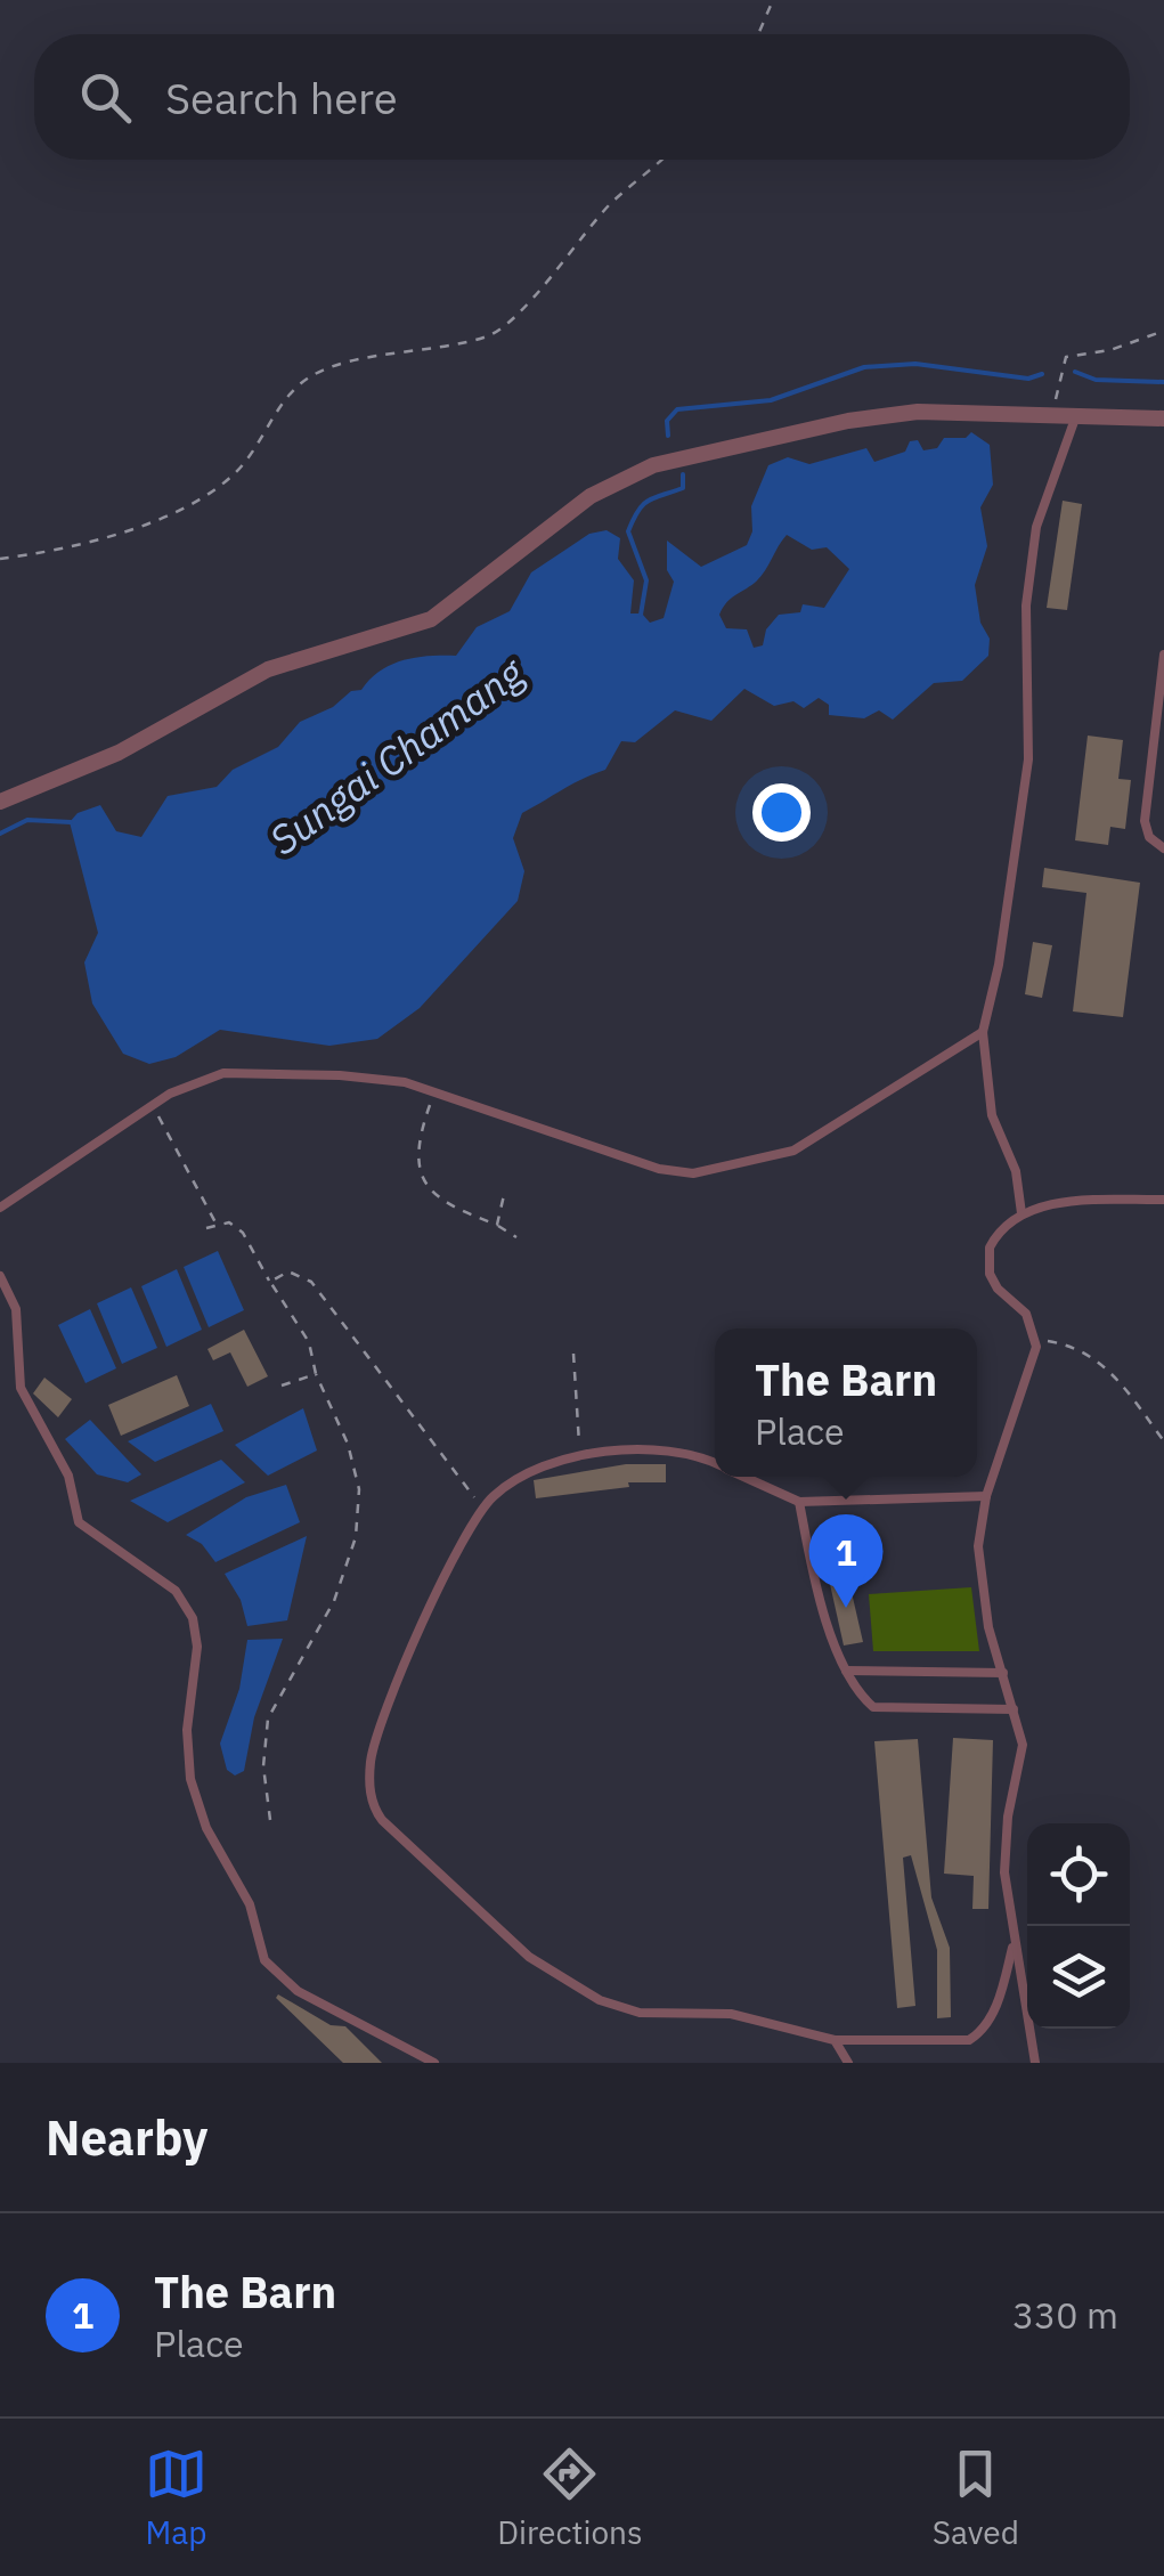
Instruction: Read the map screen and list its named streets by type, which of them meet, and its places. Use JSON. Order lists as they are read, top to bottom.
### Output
{
  "water": ["Sungai Chamang"],
  "page": {
    "search": "Search here",
    "popup": ["The Barn", "Place"],
    "pins": "1",
    "heading": "Nearby",
    "list": [
      {
        "mark": "1",
        "name": "The Barn",
        "note": "Place",
        "value": "330 m"
      }
    ],
    "nav": ["Map", "Directions", "Saved"]
  }
}
